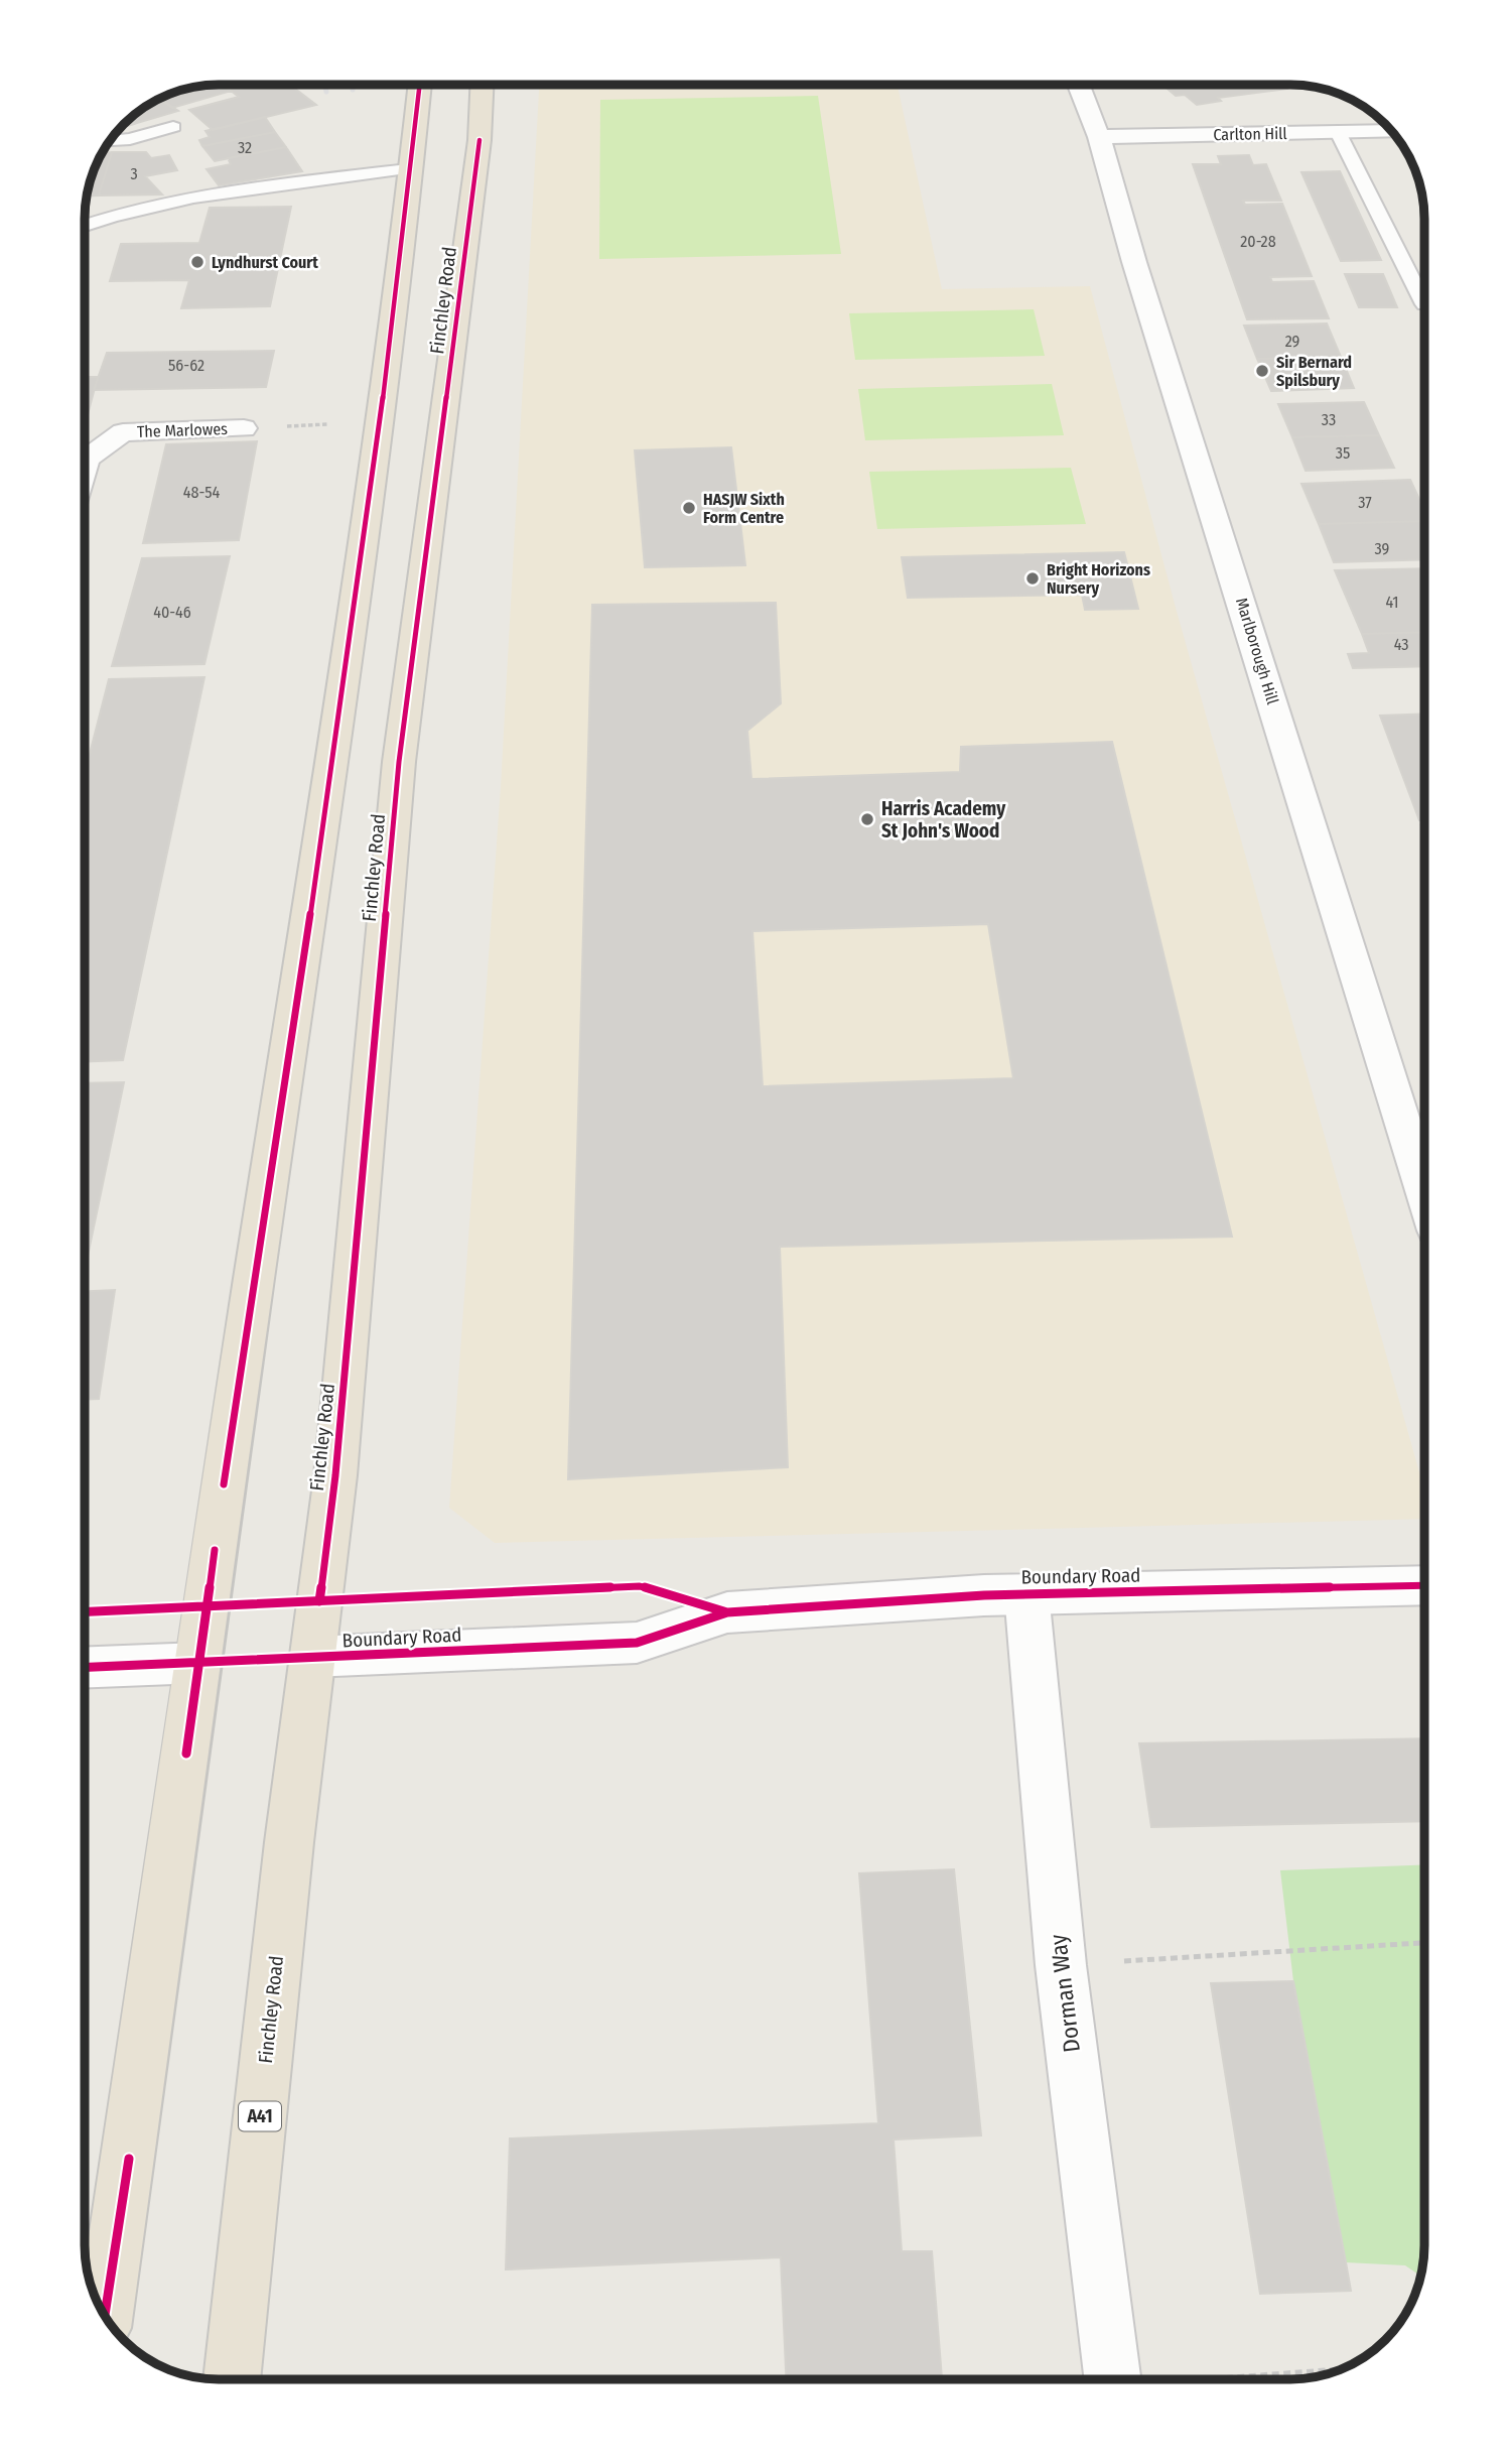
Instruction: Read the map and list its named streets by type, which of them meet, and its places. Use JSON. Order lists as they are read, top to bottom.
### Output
{
  "streets": {
    "highway": ["Finchley Road", "A41"],
    "street": [
      "Carlton Hill",
      "The Marlowes",
      "Marlborough Hill",
      "Boundary Road",
      "Dorman Way"
    ]
  },
  "crossings": [
    ["Carlton Hill", "Marlborough Hill"],
    ["Finchley Road", "Boundary Road"],
    ["Boundary Road", "Dorman Way"]
  ],
  "places": [
    "Lyndhurst Court",
    "Sir Bernard Spilsbury",
    "HASJW Sixth Form Centre",
    "Bright Horizons Nursery",
    "Harris Academy St John's Wood"
  ],
  "house_numbers": [
    "32",
    "3",
    "20-28",
    "29",
    "56-62",
    "33",
    "35",
    "48-54",
    "37",
    "39",
    "41",
    "40-46",
    "43"
  ]
}
